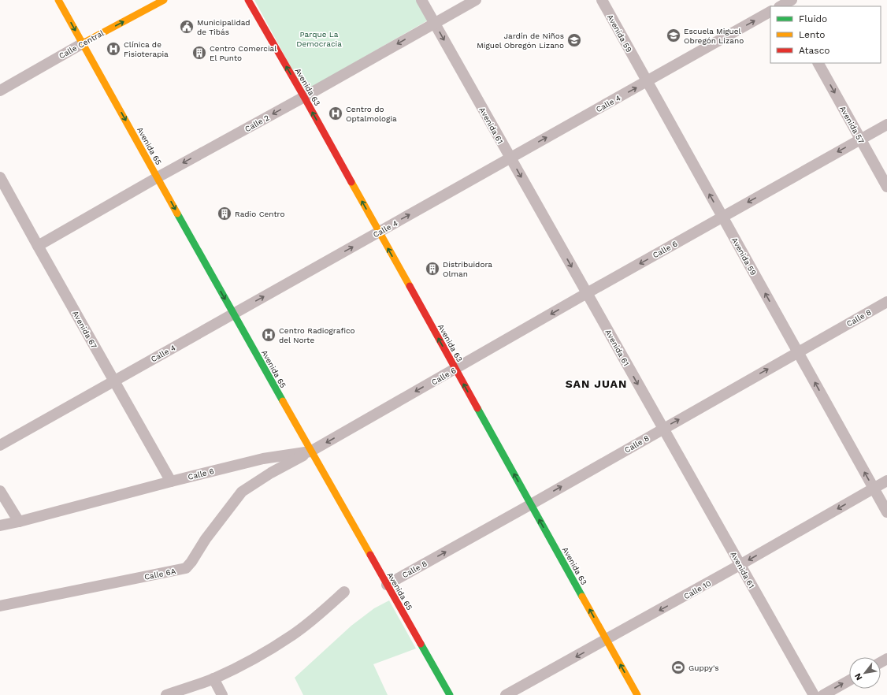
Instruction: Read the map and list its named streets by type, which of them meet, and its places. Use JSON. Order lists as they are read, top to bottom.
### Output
{
  "streets": {
    "main road": ["Calle Central", "Avenida 63", "Avenida 65"],
    "street": [
      "Avenida 59",
      "Calle 4",
      "Calle 2",
      "Avenida 57",
      "Avenida 61",
      "Calle 6",
      "Calle 8",
      "Avenida 67",
      "Calle 6A",
      "Calle 10"
    ]
  },
  "crossings": [
    ["Avenida 59", "Calle 4"],
    ["Avenida 59", "Calle 6"],
    ["Avenida 59", "Calle 8"],
    ["Avenida 59", "Calle 10"],
    ["Calle Central", "Avenida 65"],
    ["Avenida 63", "Calle 4"],
    ["Avenida 63", "Calle 2"],
    ["Avenida 63", "Calle 6"],
    ["Avenida 63", "Calle 8"],
    ["Avenida 63", "Calle 10"],
    ["Calle 4", "Avenida 61"],
    ["Calle 4", "Avenida 65"],
    ["Calle 4", "Avenida 67"],
    ["Calle 2", "Avenida 61"],
    ["Calle 2", "Avenida 65"],
    ["Calle 2", "Avenida 67"],
    ["Avenida 57", "Calle 6"],
    ["Avenida 61", "Calle 6"],
    ["Avenida 61", "Calle 8"],
    ["Avenida 61", "Calle 10"],
    ["Avenida 65", "Calle 6"],
    ["Avenida 65", "Calle 8"],
    ["Avenida 65", "Calle 6A"],
    ["Calle 6", "Avenida 67"],
    ["Calle 6", "Calle 6A"]
  ],
  "one_way": [
    "Avenida 59",
    "Calle Central",
    "Avenida 63",
    "Calle 4",
    "Calle 2",
    "Avenida 57",
    "Avenida 61",
    "Avenida 65",
    "Calle 6",
    "Calle 8",
    "Calle 10"
  ],
  "districts": ["SAN JUAN"],
  "parks": ["Parque La Democracia"],
  "places": {
    "public building": ["Municipalidad de Tibás"],
    "school or university": ["Escuela Miguel Obregón Lizano", "Jardín de Niños Miguel Obregón Lizano"],
    "hospital": ["Clínica de Fisioterapia", "Centro do Optalmologia", "Centro Radiografico del Norte"],
    "building": ["Centro Comercial El Punto", "Radio Centro", "Distribuidora Olman"],
    "sports": ["Guppy's"]
  },
  "legend": ["Fluido", "Lento", "Atasco"],
  "north": "bottom left"
}
